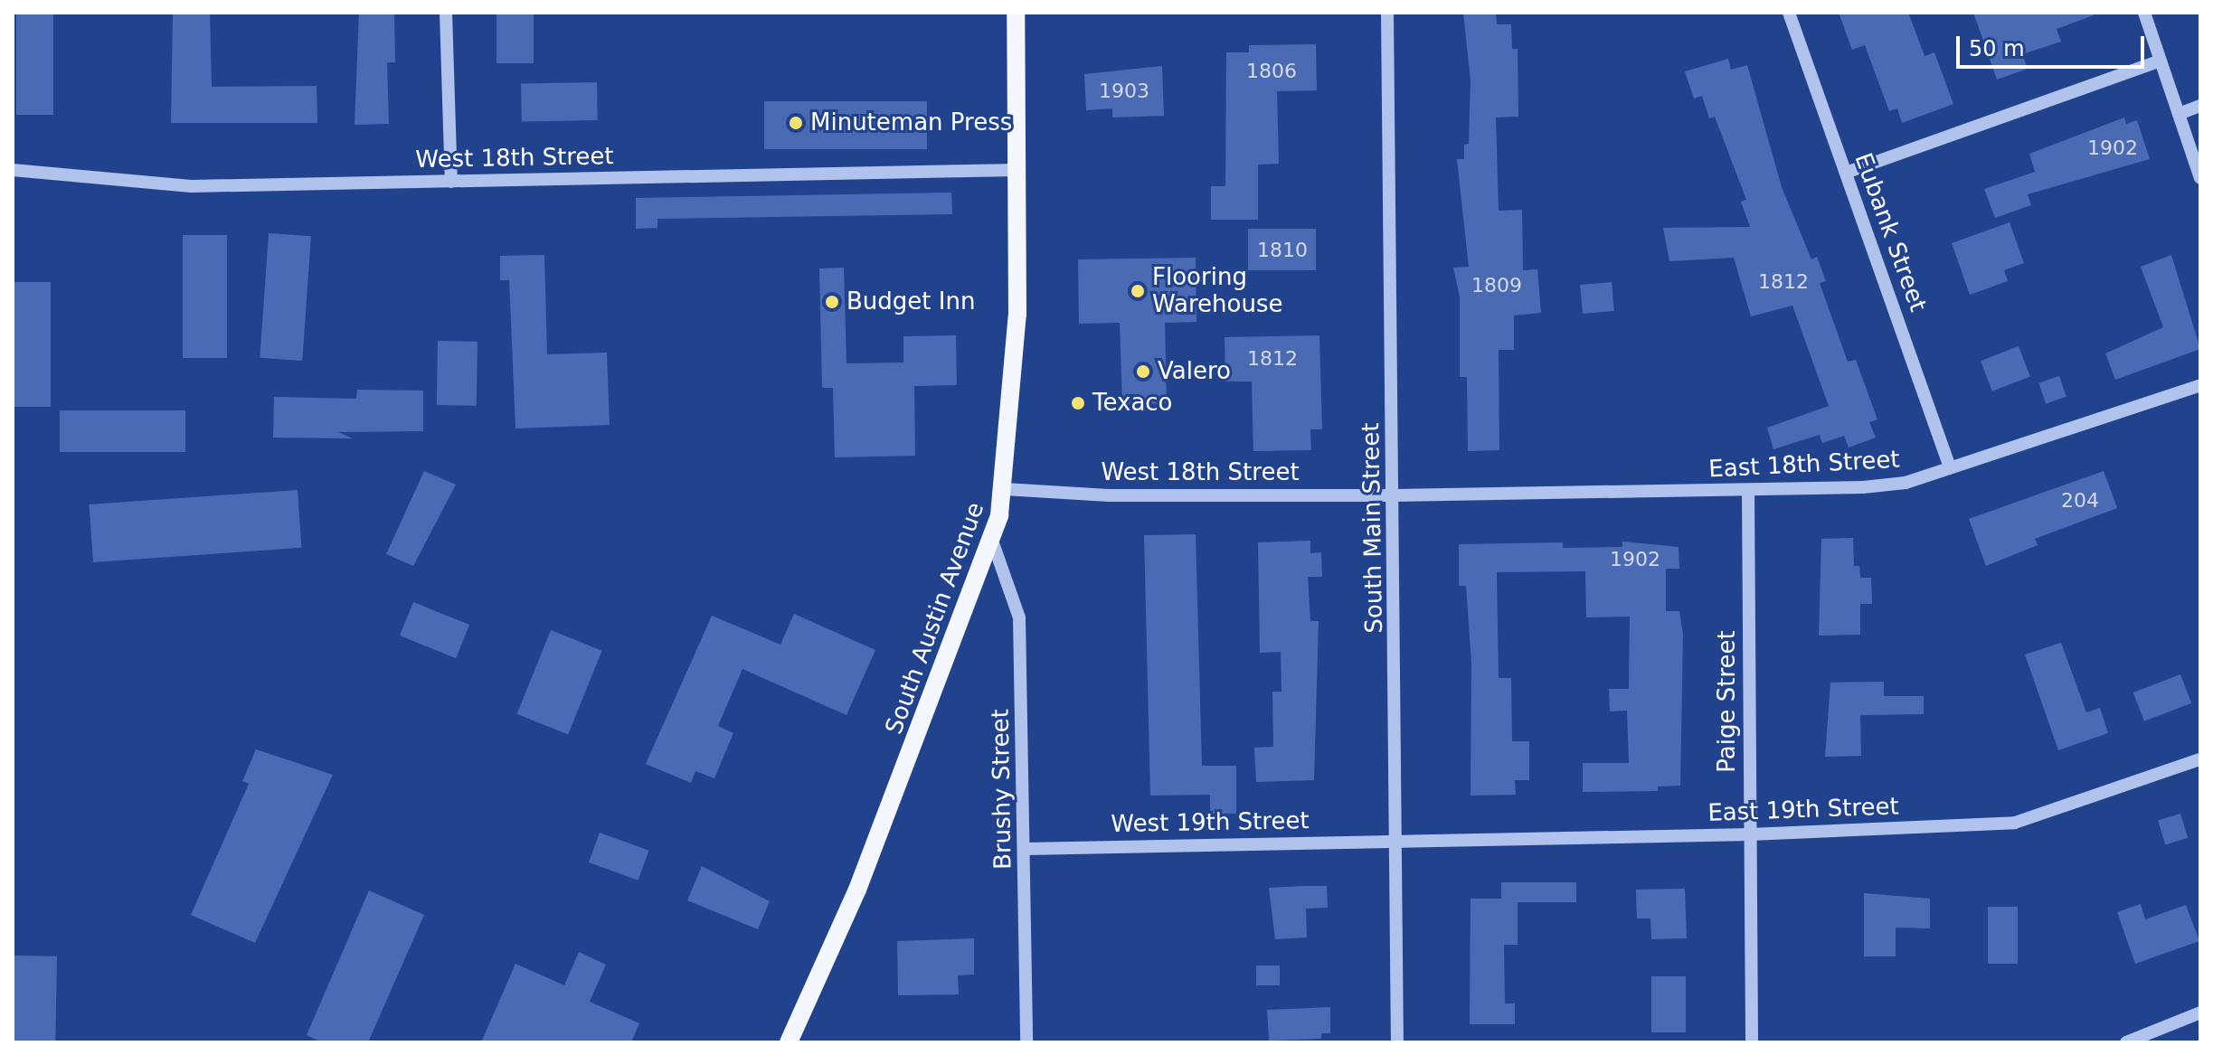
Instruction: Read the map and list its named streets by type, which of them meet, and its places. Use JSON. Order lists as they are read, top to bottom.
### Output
{
  "streets": {
    "main road": ["South Austin Avenue"],
    "street": [
      "West 18th Street",
      "Eubank Street",
      "East 18th Street",
      "South Main Street",
      "Paige Street",
      "Brushy Street",
      "East 19th Street",
      "West 19th Street"
    ]
  },
  "crossings": [
    ["West 18th Street", "East 18th Street"],
    ["West 18th Street", "South Main Street"],
    ["West 18th Street", "South Austin Avenue"],
    ["Eubank Street", "East 18th Street"],
    ["East 18th Street", "South Main Street"],
    ["East 18th Street", "Paige Street"],
    ["South Main Street", "East 19th Street"],
    ["South Main Street", "West 19th Street"],
    ["South Austin Avenue", "Brushy Street"],
    ["Paige Street", "East 19th Street"],
    ["Brushy Street", "West 19th Street"],
    ["East 19th Street", "West 19th Street"]
  ],
  "places": [
    "Minuteman Press",
    "Flooring Warehouse",
    "Budget Inn",
    "Valero",
    "Texaco"
  ],
  "house_numbers": [
    "1806",
    "1903",
    "1902",
    "1810",
    "1812",
    "1809",
    "1812",
    "204",
    "1902"
  ],
  "scale_bar": "50 m"
}
